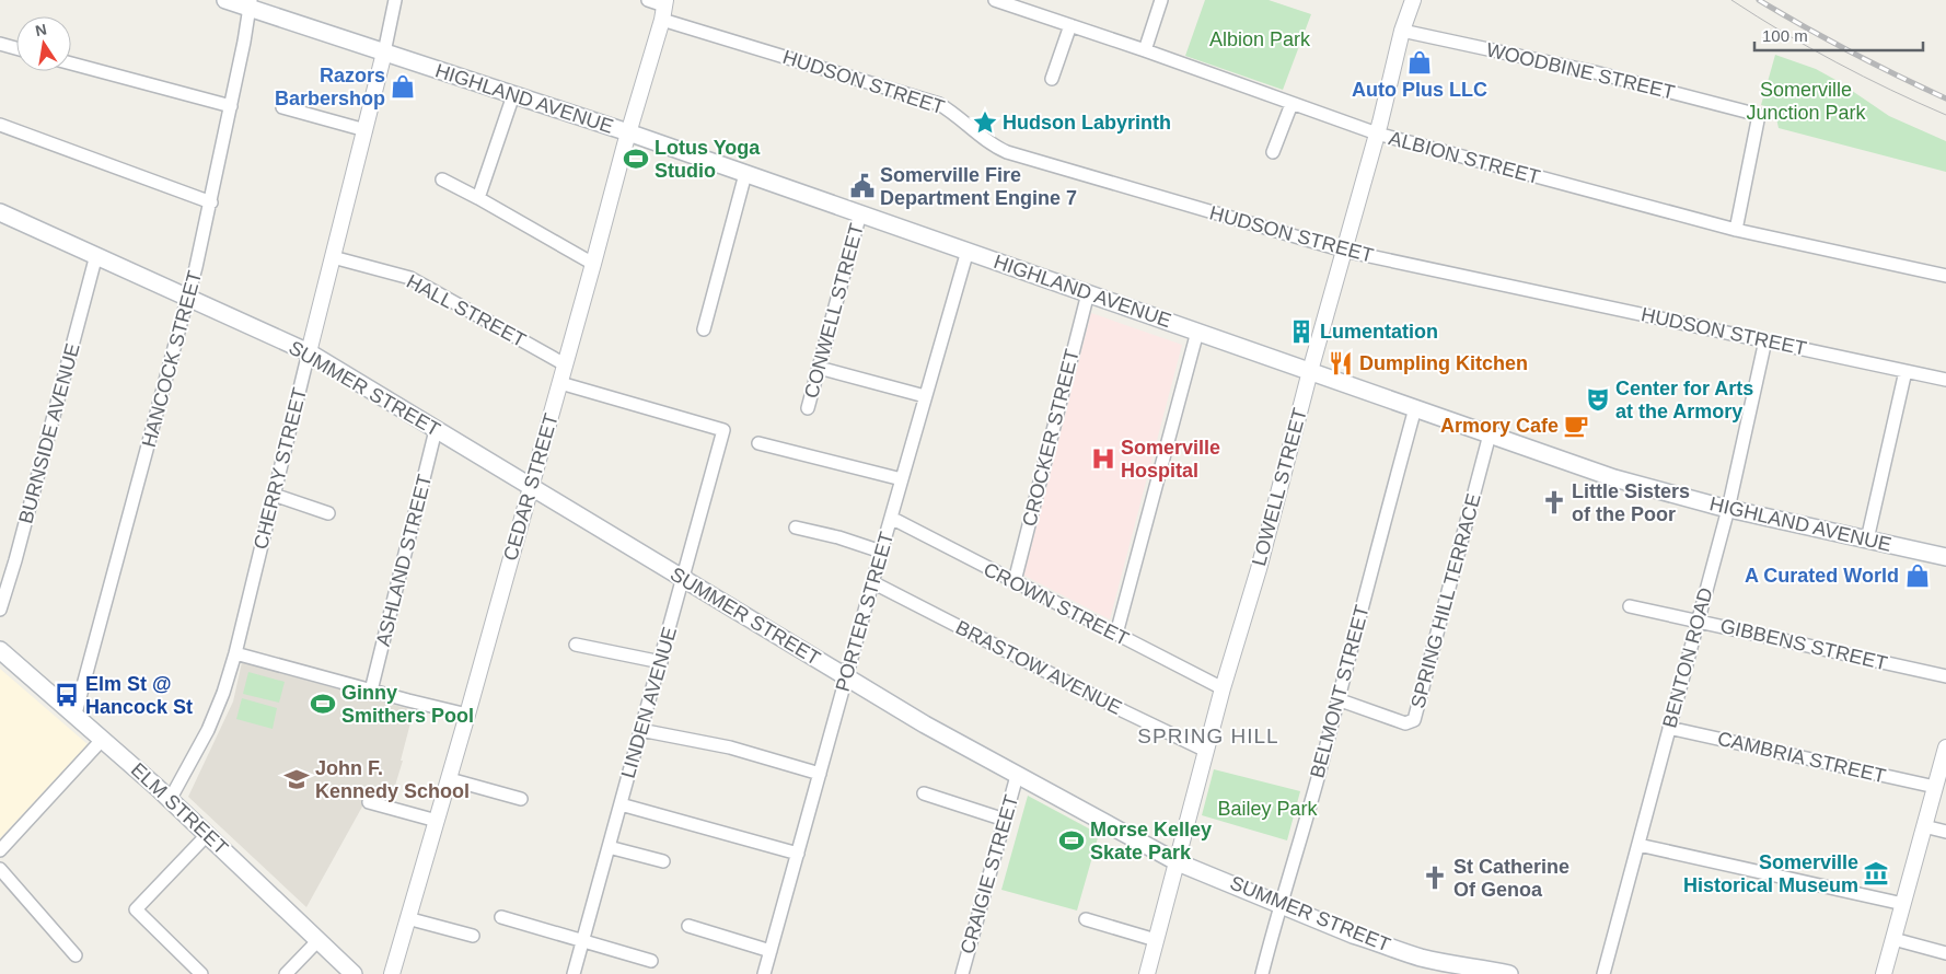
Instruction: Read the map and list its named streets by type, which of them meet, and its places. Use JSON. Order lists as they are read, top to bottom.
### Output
{
  "streets": {
    "main road": ["HIGHLAND AVENUE", "SUMMER STREET", "ELM STREET"],
    "street": [
      "WOODBINE STREET",
      "HUDSON STREET",
      "ALBION STREET",
      "HALL STREET",
      "CONWELL STREET",
      "HANCOCK STREET",
      "BURNSIDE AVENUE",
      "CROCKER STREET",
      "CHERRY STREET",
      "CEDAR STREET",
      "LOWELL STREET",
      "ASHLAND STREET",
      "SPRING HILL TERRACE",
      "CROWN STREET",
      "PORTER STREET",
      "GIBBENS STREET",
      "BENTON ROAD",
      "BRASTOW AVENUE",
      "BELMONT STREET",
      "LINDEN AVENUE",
      "CAMBRIA STREET",
      "CRAIGIE STREET"
    ]
  },
  "crossings": [
    ["WOODBINE STREET", "ALBION STREET"],
    ["WOODBINE STREET", "LOWELL STREET"],
    ["HUDSON STREET", "CEDAR STREET"],
    ["HUDSON STREET", "LOWELL STREET"],
    ["HUDSON STREET", "BENTON ROAD"],
    ["HIGHLAND AVENUE", "CONWELL STREET"],
    ["HIGHLAND AVENUE", "HANCOCK STREET"],
    ["HIGHLAND AVENUE", "CROCKER STREET"],
    ["HIGHLAND AVENUE", "CHERRY STREET"],
    ["HIGHLAND AVENUE", "CEDAR STREET"],
    ["HIGHLAND AVENUE", "LOWELL STREET"],
    ["HIGHLAND AVENUE", "SPRING HILL TERRACE"],
    ["HIGHLAND AVENUE", "PORTER STREET"],
    ["HIGHLAND AVENUE", "BENTON ROAD"],
    ["HIGHLAND AVENUE", "BELMONT STREET"],
    ["ALBION STREET", "LOWELL STREET"],
    ["HALL STREET", "CHERRY STREET"],
    ["HALL STREET", "CEDAR STREET"],
    ["HANCOCK STREET", "SUMMER STREET"],
    ["HANCOCK STREET", "ELM STREET"],
    ["SUMMER STREET", "BURNSIDE AVENUE"],
    ["SUMMER STREET", "CHERRY STREET"],
    ["SUMMER STREET", "CEDAR STREET"],
    ["SUMMER STREET", "LOWELL STREET"],
    ["SUMMER STREET", "ASHLAND STREET"],
    ["SUMMER STREET", "PORTER STREET"],
    ["SUMMER STREET", "BELMONT STREET"],
    ["SUMMER STREET", "LINDEN AVENUE"],
    ["SUMMER STREET", "CRAIGIE STREET"],
    ["CROCKER STREET", "CROWN STREET"],
    ["CHERRY STREET", "ELM STREET"],
    ["CEDAR STREET", "LINDEN AVENUE"],
    ["LOWELL STREET", "CROWN STREET"],
    ["LOWELL STREET", "BRASTOW AVENUE"],
    ["SPRING HILL TERRACE", "BELMONT STREET"],
    ["CROWN STREET", "PORTER STREET"],
    ["PORTER STREET", "BRASTOW AVENUE"],
    ["GIBBENS STREET", "BENTON ROAD"],
    ["BENTON ROAD", "CAMBRIA STREET"]
  ],
  "districts": ["SPRING HILL"],
  "parks": ["Albion Park", "Somerville Junction Park", "Bailey Park"],
  "places": {
    "shop": ["Auto Plus LLC", "Razors Barbershop", "A Curated World"],
    "place": ["Hudson Labyrinth"],
    "sports": ["Lotus Yoga Studio", "Ginny Smithers Pool", "Morse Kelley Skate Park"],
    "public building": ["Somerville Fire Department Engine 7"],
    "building": ["Lumentation"],
    "restaurant": ["Dumpling Kitchen"],
    "theatre": ["Center for Arts at the Armory"],
    "cafe": ["Armory Cafe"],
    "hospital": ["Somerville Hospital"],
    "church": ["Little Sisters of the Poor", "St Catherine Of Genoa"],
    "bus stop": ["Elm St @ Hancock St"],
    "school or university": ["John F. Kennedy School"],
    "museum": ["Somerville Historical Museum"]
  },
  "scale_bar": "100 m",
  "north": "top"
}
